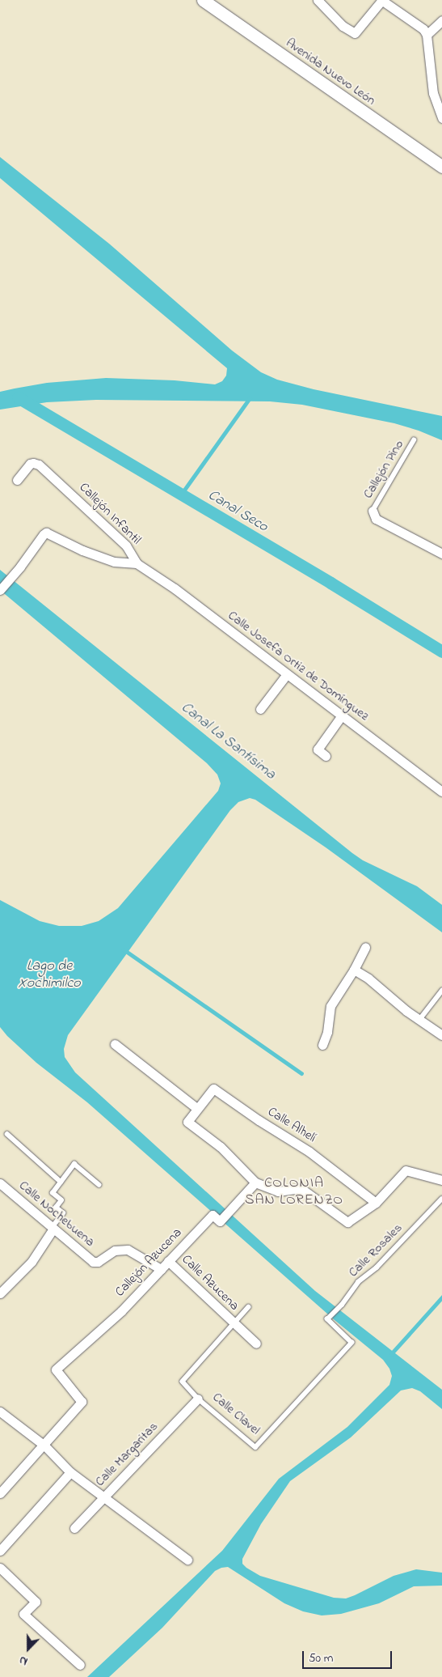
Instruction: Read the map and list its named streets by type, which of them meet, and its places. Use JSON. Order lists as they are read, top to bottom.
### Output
{
  "streets": {
    "street": [
      "Avenida Nuevo León",
      "Callejón Infantil",
      "Calle Josefa Ortiz de Domínguez",
      "Calle Alhelí",
      "Calle Nochebuena",
      "Callejón Azucena",
      "Calle Azucena",
      "Calle Margaritas"
    ],
    "lane": ["Callejón Pino", "Calle Rosales", "Calle Clavel"]
  },
  "crossings": [
    ["Callejón Infantil", "Calle Josefa Ortiz de Domínguez"],
    ["Calle Nochebuena", "Callejón Azucena"],
    ["Calle Rosales", "Calle Clavel"],
    ["Callejón Azucena", "Calle Azucena"],
    ["Calle Azucena", "Calle Clavel"],
    ["Calle Clavel", "Calle Margaritas"]
  ],
  "districts": ["COLONIA SAN LORENZO"],
  "water": ["Canal Seco", "Canal La Santísima", "Lago de Xochimilco"],
  "scale_bar": "50 m",
  "north": "bottom"
}
